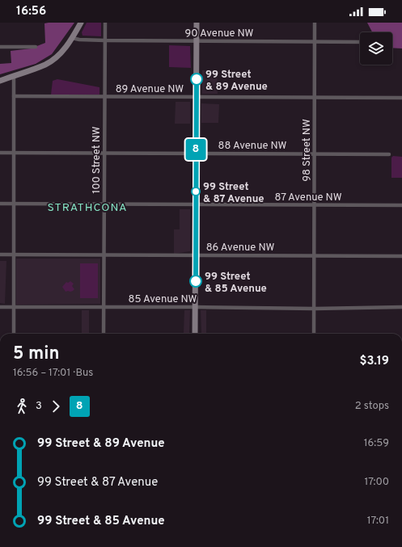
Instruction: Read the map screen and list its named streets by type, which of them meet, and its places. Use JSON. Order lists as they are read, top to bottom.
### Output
{
  "streets": {
    "street": [
      "90 Avenue NW",
      "89 Avenue NW",
      "88 Avenue NW",
      "98 Street NW",
      "100 Street NW",
      "87 Avenue NW",
      "86 Avenue NW",
      "85 Avenue NW"
    ]
  },
  "crossings": [
    ["90 Avenue NW", "98 Street NW"],
    ["90 Avenue NW", "100 Street NW"],
    ["89 Avenue NW", "98 Street NW"],
    ["89 Avenue NW", "100 Street NW"],
    ["88 Avenue NW", "98 Street NW"],
    ["88 Avenue NW", "100 Street NW"],
    ["98 Street NW", "87 Avenue NW"],
    ["98 Street NW", "86 Avenue NW"],
    ["98 Street NW", "85 Avenue NW"],
    ["100 Street NW", "87 Avenue NW"],
    ["100 Street NW", "86 Avenue NW"],
    ["100 Street NW", "85 Avenue NW"]
  ],
  "districts": ["STRATHCONA"],
  "places": ["99 Street & 89 Avenue", "99 Street & 87 Avenue", "99 Street & 85 Avenue"],
  "lines": ["bus line 8"],
  "page": {
    "status": "16:56",
    "on_map": "8",
    "heading": ["5 min", "16:56 – 17:01 · Bus", "$3.19"],
    "legs": ["3", "8", "2 stops"],
    "list": [
      {
        "name": "99 Street & 89 Avenue",
        "value": "16:59"
      },
      {
        "name": "99 Street & 87 Avenue",
        "value": "17:00"
      },
      {
        "name": "99 Street & 85 Avenue",
        "value": "17:01"
      }
    ]
  }
}
